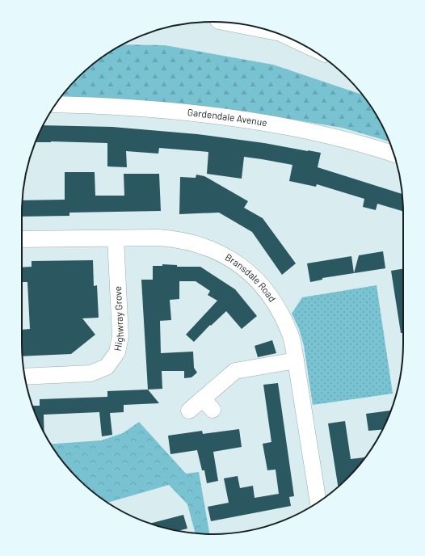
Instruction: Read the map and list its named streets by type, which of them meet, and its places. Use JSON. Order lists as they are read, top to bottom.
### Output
{
  "streets": {
    "street": ["Gardendale Avenue", "Bransdale Road", "Highwray Grove"]
  },
  "crossings": [
    ["Bransdale Road", "Highwray Grove"]
  ]
}
